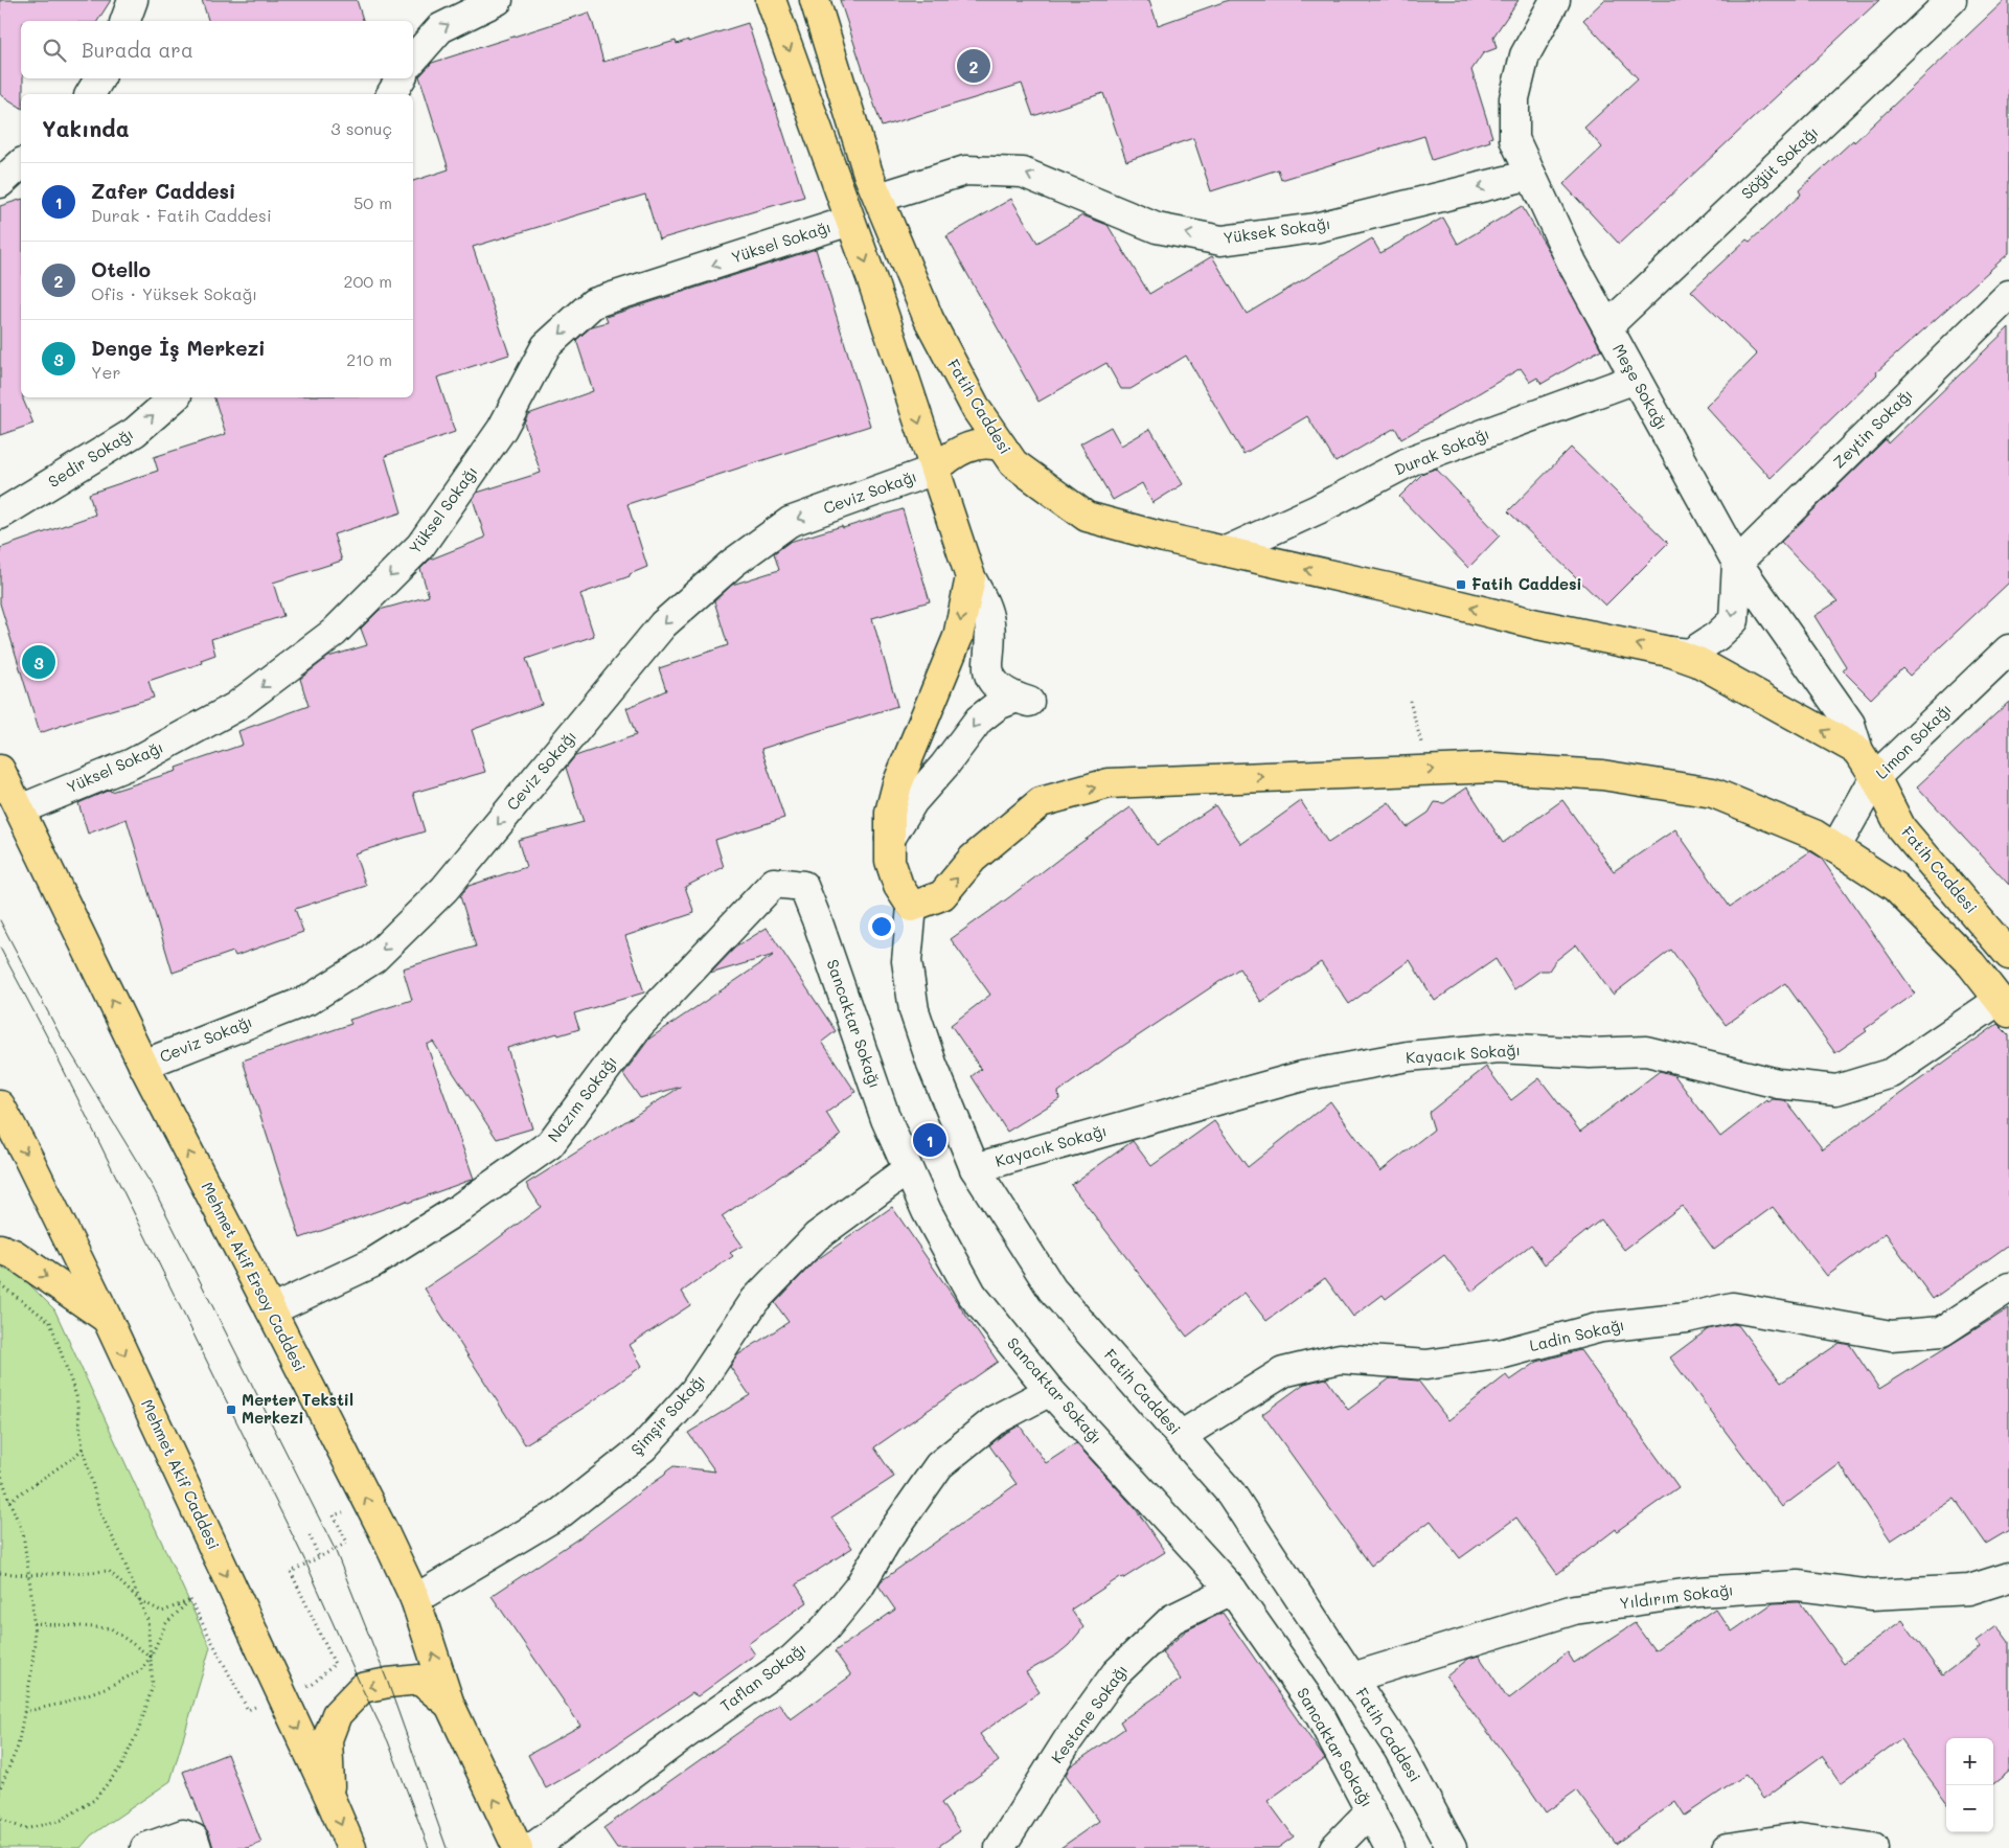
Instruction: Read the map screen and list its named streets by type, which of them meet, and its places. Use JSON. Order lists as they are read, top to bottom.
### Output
{
  "streets": {
    "main road": ["Fatih Caddesi", "Mehmet Akif Ersoy Caddesi", "Mehmet Akif Caddesi"],
    "street": [
      "Söğüt Sokağı",
      "Yüksek Sokağı",
      "Yüksel Sokağı",
      "Meşe Sokağı",
      "Zeytin Sokağı",
      "Durak Sokağı",
      "Sedir Sokağı",
      "Ceviz Sokağı",
      "Limon Sokağı",
      "Sancaktar Sokağı",
      "Kayacık Sokağı",
      "Nazım Sokağı",
      "Ladin Sokağı",
      "Şimşir Sokağı",
      "Yıldırım Sokağı",
      "Taflan Sokağı",
      "Kestane Sokağı"
    ]
  },
  "crossings": [
    ["Söğüt Sokağı", "Meşe Sokağı"],
    ["Yüksek Sokağı", "Meşe Sokağı"],
    ["Yüksek Sokağı", "Fatih Caddesi"],
    ["Yüksel Sokağı", "Mehmet Akif Ersoy Caddesi"],
    ["Meşe Sokağı", "Fatih Caddesi"],
    ["Meşe Sokağı", "Zeytin Sokağı"],
    ["Meşe Sokağı", "Durak Sokağı"],
    ["Fatih Caddesi", "Durak Sokağı"],
    ["Fatih Caddesi", "Limon Sokağı"],
    ["Fatih Caddesi", "Kayacık Sokağı"],
    ["Fatih Caddesi", "Ladin Sokağı"],
    ["Fatih Caddesi", "Yıldırım Sokağı"],
    ["Ceviz Sokağı", "Mehmet Akif Ersoy Caddesi"],
    ["Sancaktar Sokağı", "Nazım Sokağı"],
    ["Sancaktar Sokağı", "Şimşir Sokağı"],
    ["Sancaktar Sokağı", "Taflan Sokağı"],
    ["Sancaktar Sokağı", "Kestane Sokağı"],
    ["Nazım Sokağı", "Mehmet Akif Ersoy Caddesi"],
    ["Mehmet Akif Ersoy Caddesi", "Şimşir Sokağı"]
  ],
  "one_way": [
    "Yüksek Sokağı",
    "Yüksel Sokağı",
    "Sedir Sokağı",
    "Ceviz Sokağı",
    "Mehmet Akif Ersoy Caddesi",
    "Mehmet Akif Caddesi"
  ],
  "places": {
    "transit": ["Fatih Caddesi", "Merter Tekstil Merkezi"]
  },
  "page": {
    "search": "Burada ara",
    "pins": ["2", "3", "1"],
    "heading": ["Yakında", "3 sonuç"],
    "list": [
      {
        "mark": "1",
        "name": "Zafer Caddesi",
        "note": "Durak · Fatih Caddesi",
        "value": "50 m"
      },
      {
        "mark": "2",
        "name": "Otello",
        "note": "Ofis · Yüksek Sokağı",
        "value": "200 m"
      },
      {
        "mark": "3",
        "name": "Denge İş Merkezi",
        "note": "Yer",
        "value": "210 m"
      }
    ],
    "map_buttons": ["+", "−"]
  }
}
